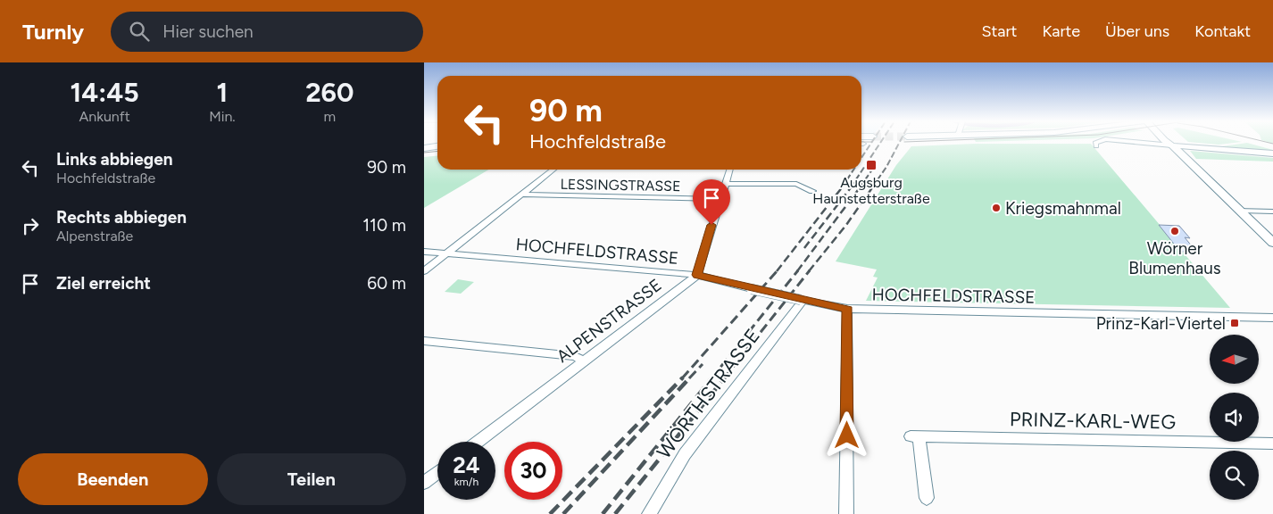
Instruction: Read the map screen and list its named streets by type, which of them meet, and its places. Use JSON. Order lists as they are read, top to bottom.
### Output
{
  "streets": {
    "street": [
      "LESSINGSTRASSE",
      "HOCHFELDSTRASSE",
      "ALPENSTRASSE",
      "WÖRTHSTRASSE",
      "PRINZ-KARL-WEG"
    ]
  },
  "crossings": [
    ["HOCHFELDSTRASSE", "ALPENSTRASSE"],
    ["HOCHFELDSTRASSE", "WÖRTHSTRASSE"]
  ],
  "places": {
    "transit": ["Augsburg Haunstetterstraße", "Prinz-Karl-Viertel"],
    "other": ["Kriegsmahnmal", "Wörner Blumenhaus"]
  },
  "north": "left",
  "page": {
    "header": "Turnly",
    "search": "Hier suchen",
    "nav": [
      "Start",
      "Karte",
      "Über uns",
      "Kontakt"
    ],
    "eta": [
      "14:45",
      "Ankunft",
      "1",
      "Min.",
      "260",
      "m"
    ],
    "turn": ["90 m", "Hochfeldstraße"],
    "list": [
      {
        "name": "Links abbiegen",
        "note": "Hochfeldstraße",
        "value": "90 m"
      },
      {
        "name": "Rechts abbiegen",
        "note": "Alpenstraße",
        "value": "110 m"
      },
      {
        "name": "Ziel erreicht",
        "value": "60 m"
      }
    ],
    "speed": "24 km/h",
    "limit": "30",
    "buttons": ["Beenden", "Teilen"]
  }
}
